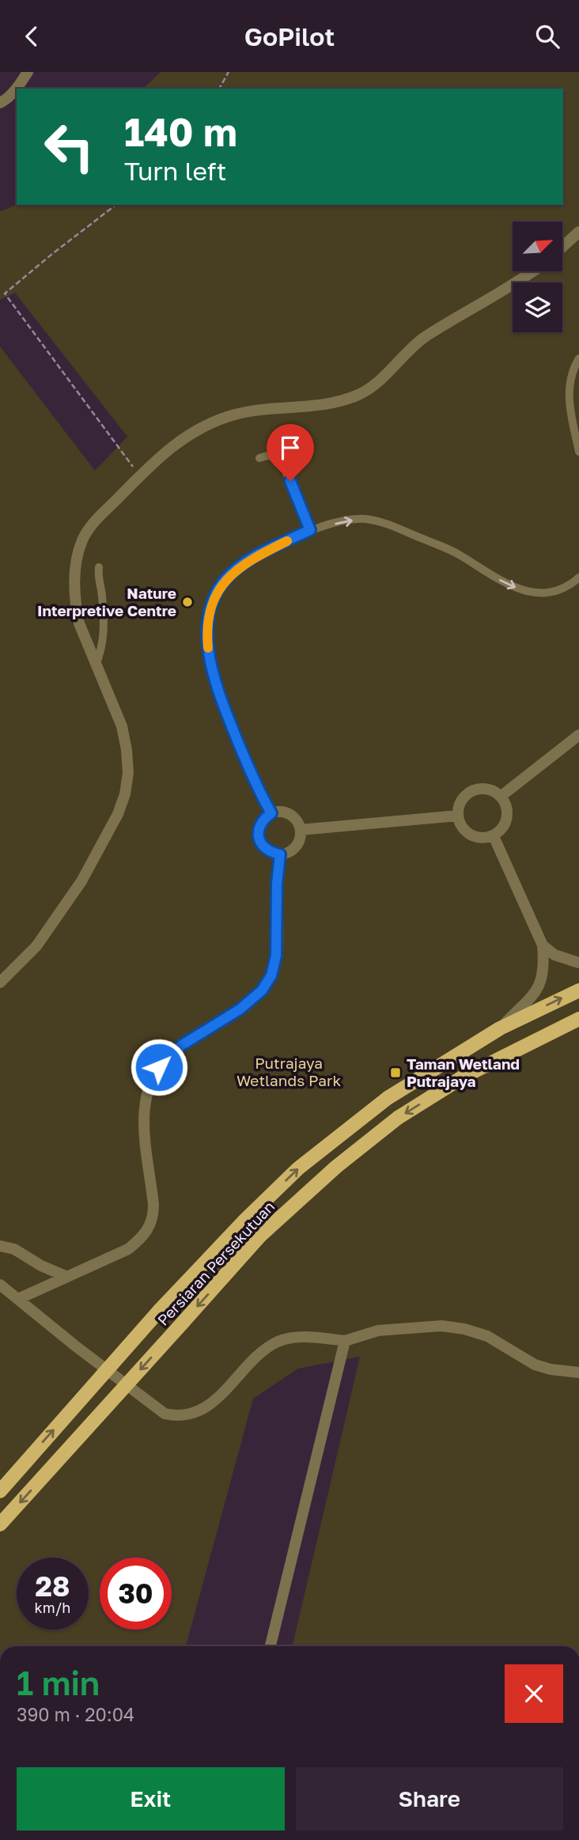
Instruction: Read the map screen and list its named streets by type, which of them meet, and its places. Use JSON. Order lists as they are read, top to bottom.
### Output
{
  "streets": {
    "main road": ["Persiaran Persekutuan"]
  },
  "parks": ["Putrajaya Wetlands Park"],
  "places": {
    "other": ["Nature Interpretive Centre"],
    "transit": ["Taman Wetland Putrajaya"]
  },
  "north": "top right",
  "page": {
    "header": "GoPilot",
    "turn": ["140 m", "Turn left"],
    "speed": "28 km/h",
    "limit": "30",
    "heading": ["1 min", "390 m · 20:04"],
    "buttons": ["Exit", "Share"]
  }
}
